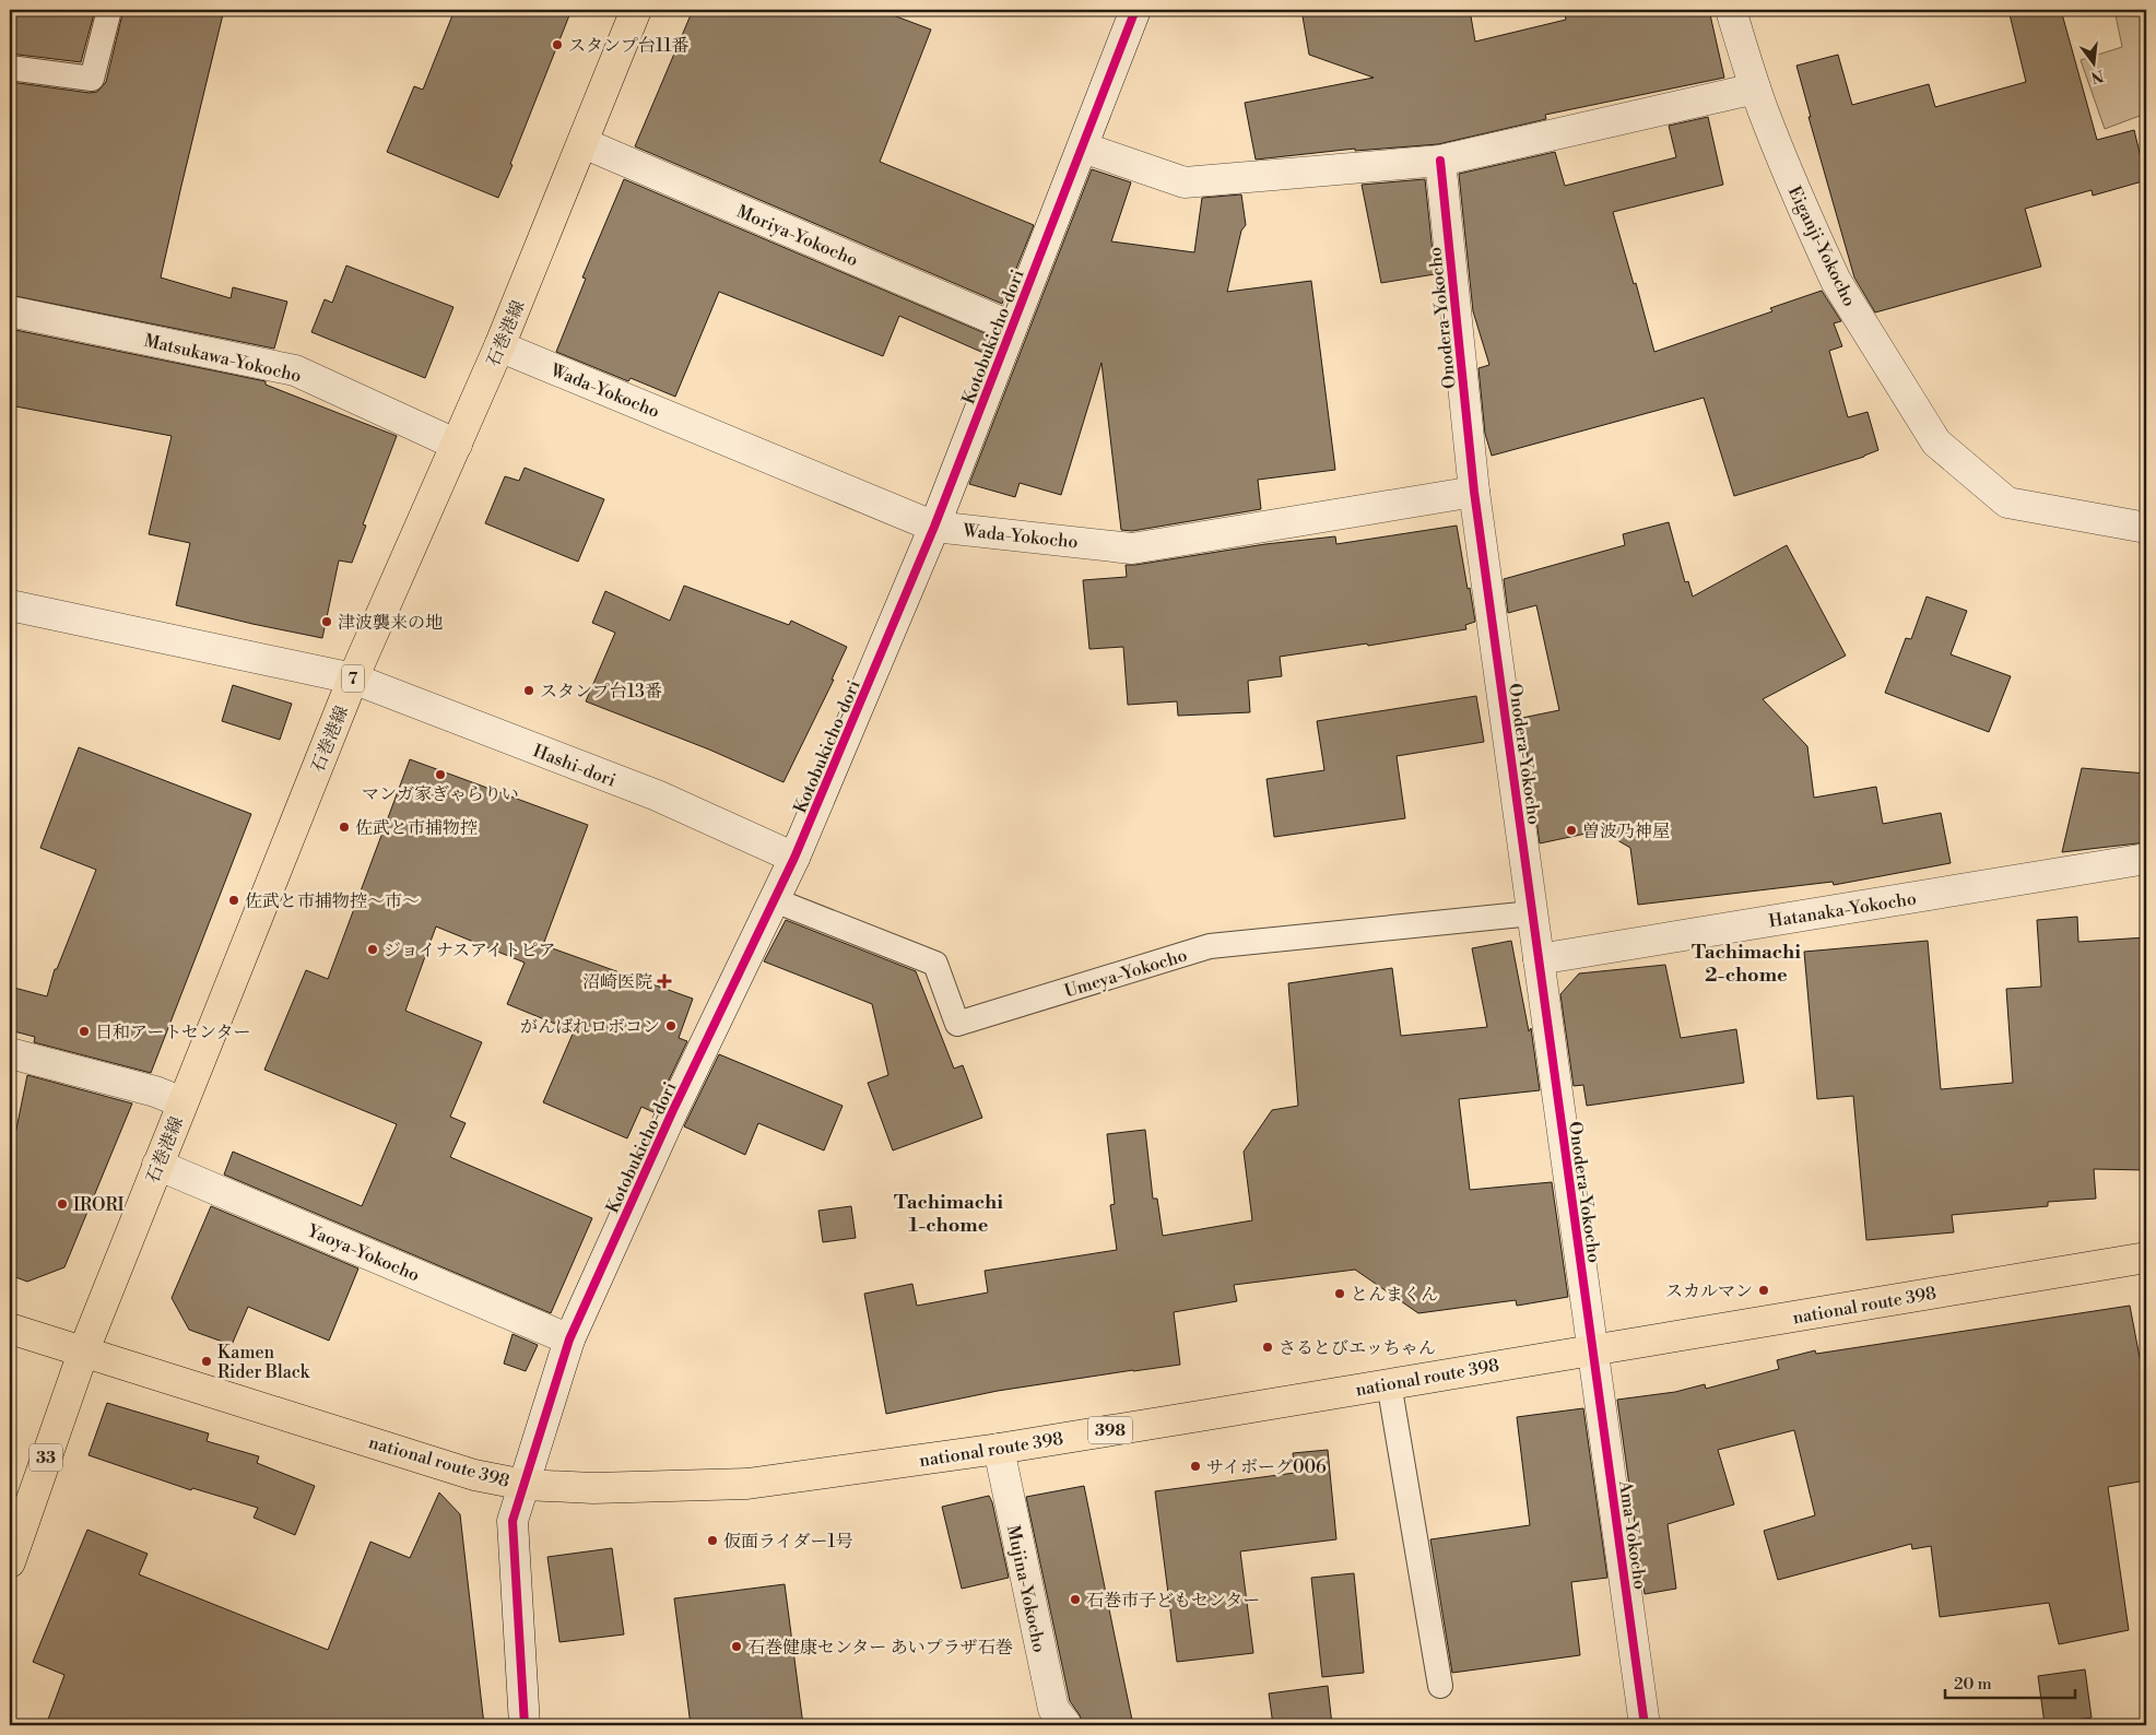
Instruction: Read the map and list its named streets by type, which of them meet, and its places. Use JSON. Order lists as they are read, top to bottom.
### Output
{
  "streets": {
    "main road": [
      "石巻港線",
      "7",
      "national route 398",
      "398",
      "33"
    ],
    "street": [
      "Moriya-Yokocho",
      "Eiganji-Yokocho",
      "Onodera-Yokocho",
      "Kotobukicho-dori",
      "Matsukawa-Yokocho",
      "Wada-Yokocho",
      "Hashi-dori",
      "Hatanaka-Yokocho",
      "Yaoya-Yokocho",
      "Ama-Yokocho",
      "Mujina-Yokocho"
    ],
    "lane": ["Umeya-Yokocho"]
  },
  "crossings": [
    ["Moriya-Yokocho", "石巻港線"],
    ["Moriya-Yokocho", "Kotobukicho-dori"],
    ["Onodera-Yokocho", "Wada-Yokocho"],
    ["Onodera-Yokocho", "Hatanaka-Yokocho"],
    ["Onodera-Yokocho", "Umeya-Yokocho"],
    ["Onodera-Yokocho", "national route 398"],
    ["Onodera-Yokocho", "Ama-Yokocho"],
    ["石巻港線", "Matsukawa-Yokocho"],
    ["石巻港線", "Wada-Yokocho"],
    ["石巻港線", "Hashi-dori"],
    ["石巻港線", "Yaoya-Yokocho"],
    ["石巻港線", "national route 398"],
    ["石巻港線", "33"],
    ["Kotobukicho-dori", "Wada-Yokocho"],
    ["Kotobukicho-dori", "Hashi-dori"],
    ["Kotobukicho-dori", "Umeya-Yokocho"],
    ["Kotobukicho-dori", "Yaoya-Yokocho"],
    ["Kotobukicho-dori", "national route 398"],
    ["national route 398", "33"],
    ["national route 398", "Ama-Yokocho"],
    ["national route 398", "Mujina-Yokocho"]
  ],
  "districts": ["Tachimachi 2-chome", "Tachimachi 1-chome"],
  "places": {
    "other": [
      "スタンプ台11番",
      "津波襲来の地",
      "スタンプ台13番",
      "マンガ家ぎゃらりい",
      "佐武と市捕物控",
      "曽波乃神屋",
      "佐武と市捕物控〜市〜",
      "ジョイナスアイトピア",
      "がんばれロボコン",
      "日和アートセンター",
      "IRORI",
      "スカルマン",
      "とんまくん",
      "さるとびエッちゃん",
      "Kamen Rider Black",
      "サイボーグ006",
      "仮面ライダー1号",
      "石巻市子どもセンター",
      "石巻健康センター あいプラザ石巻"
    ],
    "health": ["沼崎医院"]
  },
  "scale_bar": "20 m",
  "north": "bottom"
}
